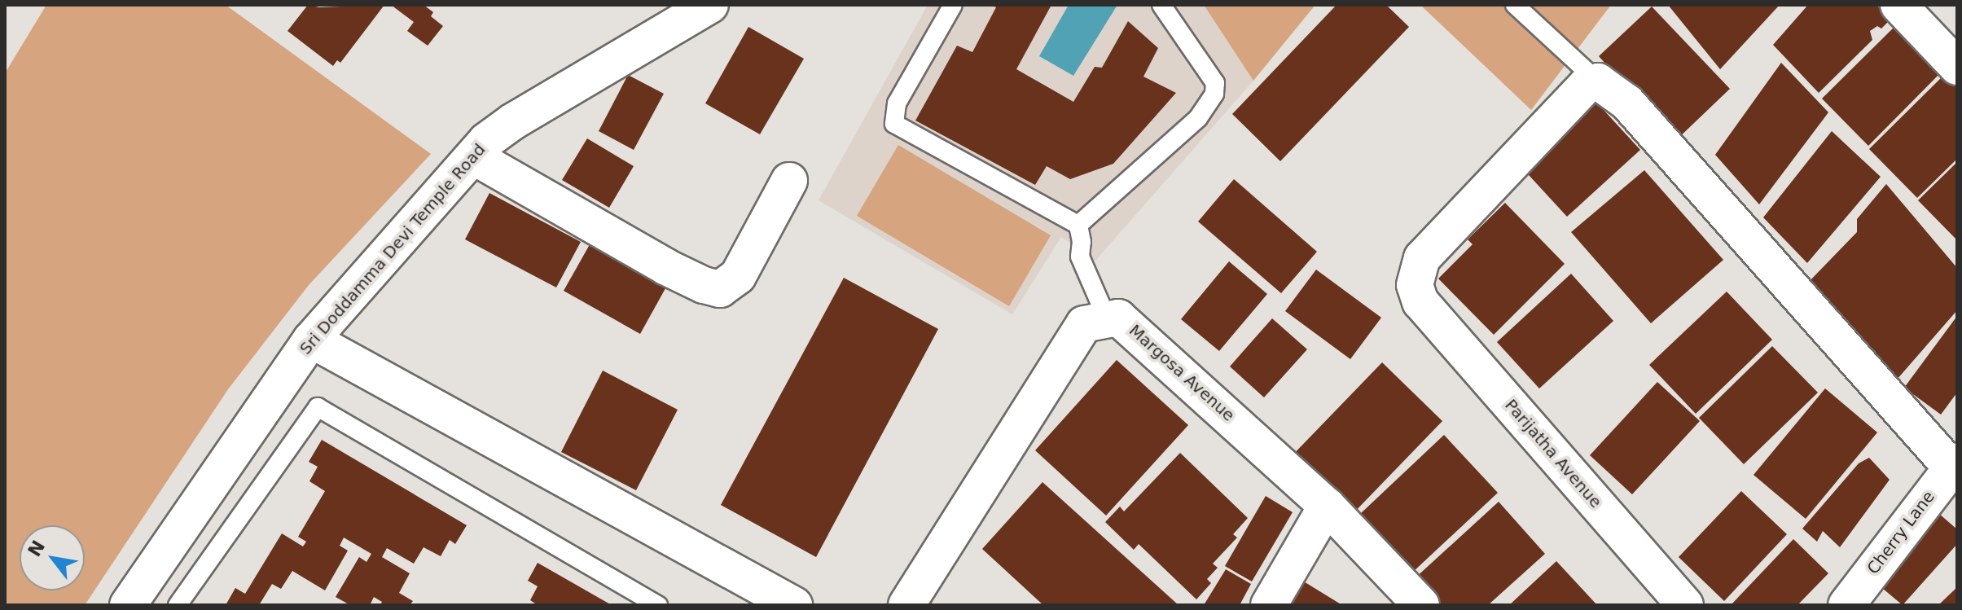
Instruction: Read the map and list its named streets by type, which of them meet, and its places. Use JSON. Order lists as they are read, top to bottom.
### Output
{
  "streets": {
    "street": [
      "Sri Doddamma Devi Temple Road",
      "Margosa Avenue",
      "Parijatha Avenue",
      "Cherry Lane"
    ]
  },
  "north": "top left"
}
